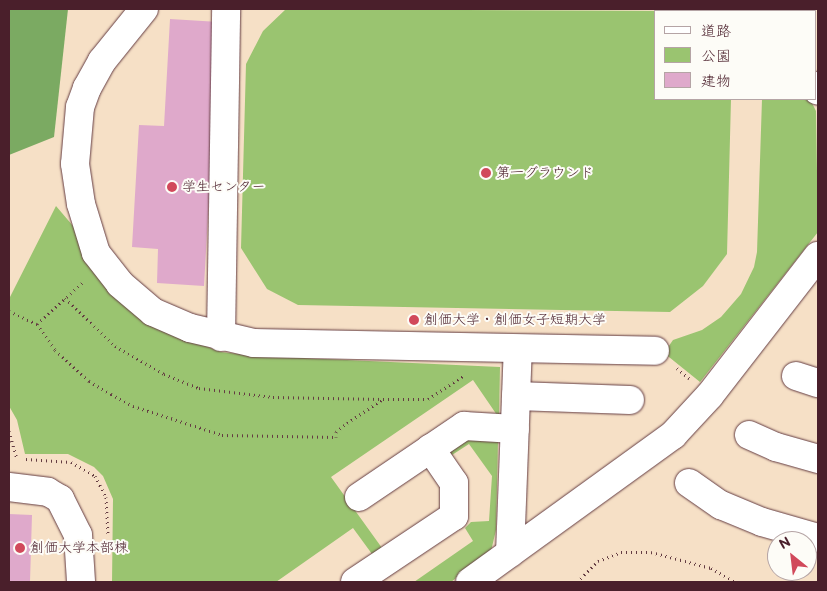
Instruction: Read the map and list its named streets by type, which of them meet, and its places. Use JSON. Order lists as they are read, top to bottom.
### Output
{
  "places": [
    "第一グラウンド",
    "学生センター",
    "創価大学・創価女子短期大学",
    "創価大学本部棟"
  ],
  "legend": ["道路", "公園", "建物"],
  "north": "top left"
}
